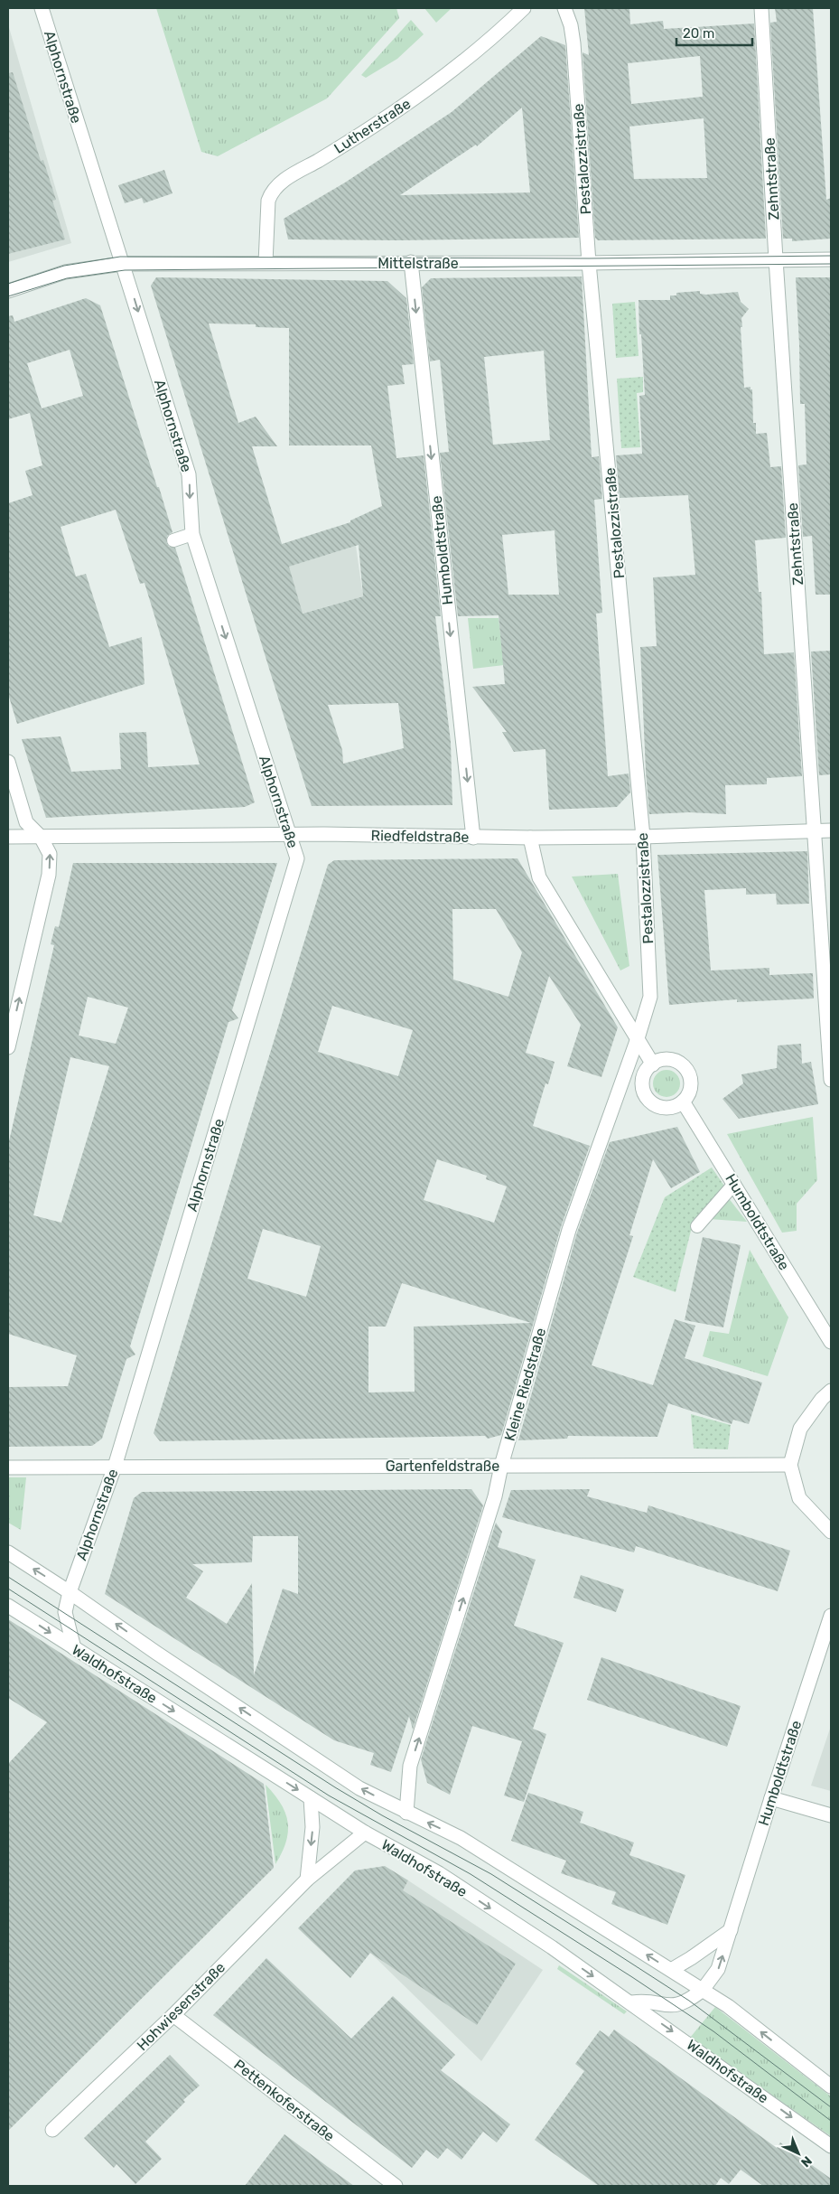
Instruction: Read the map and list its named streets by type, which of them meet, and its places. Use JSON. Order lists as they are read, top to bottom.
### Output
{
  "streets": {
    "street": [
      "Alphornstraße",
      "Lutherstraße",
      "Pestalozzistraße",
      "Zehntstraße",
      "Mittelstraße",
      "Humboldtstraße",
      "Riedfeldstraße",
      "Kleine Riedstraße",
      "Gartenfeldstraße",
      "Waldhofstraße",
      "Hohwiesenstraße",
      "Pettenkoferstraße"
    ]
  },
  "crossings": [
    ["Alphornstraße", "Mittelstraße"],
    ["Alphornstraße", "Riedfeldstraße"],
    ["Alphornstraße", "Gartenfeldstraße"],
    ["Alphornstraße", "Waldhofstraße"],
    ["Lutherstraße", "Mittelstraße"],
    ["Pestalozzistraße", "Mittelstraße"],
    ["Pestalozzistraße", "Riedfeldstraße"],
    ["Pestalozzistraße", "Kleine Riedstraße"],
    ["Zehntstraße", "Mittelstraße"],
    ["Zehntstraße", "Riedfeldstraße"],
    ["Mittelstraße", "Humboldtstraße"],
    ["Humboldtstraße", "Riedfeldstraße"],
    ["Humboldtstraße", "Waldhofstraße"],
    ["Kleine Riedstraße", "Gartenfeldstraße"],
    ["Waldhofstraße", "Hohwiesenstraße"],
    ["Hohwiesenstraße", "Pettenkoferstraße"]
  ],
  "one_way": ["Humboldtstraße", "Kleine Riedstraße"],
  "scale_bar": "20 m",
  "north": "bottom right"
}
